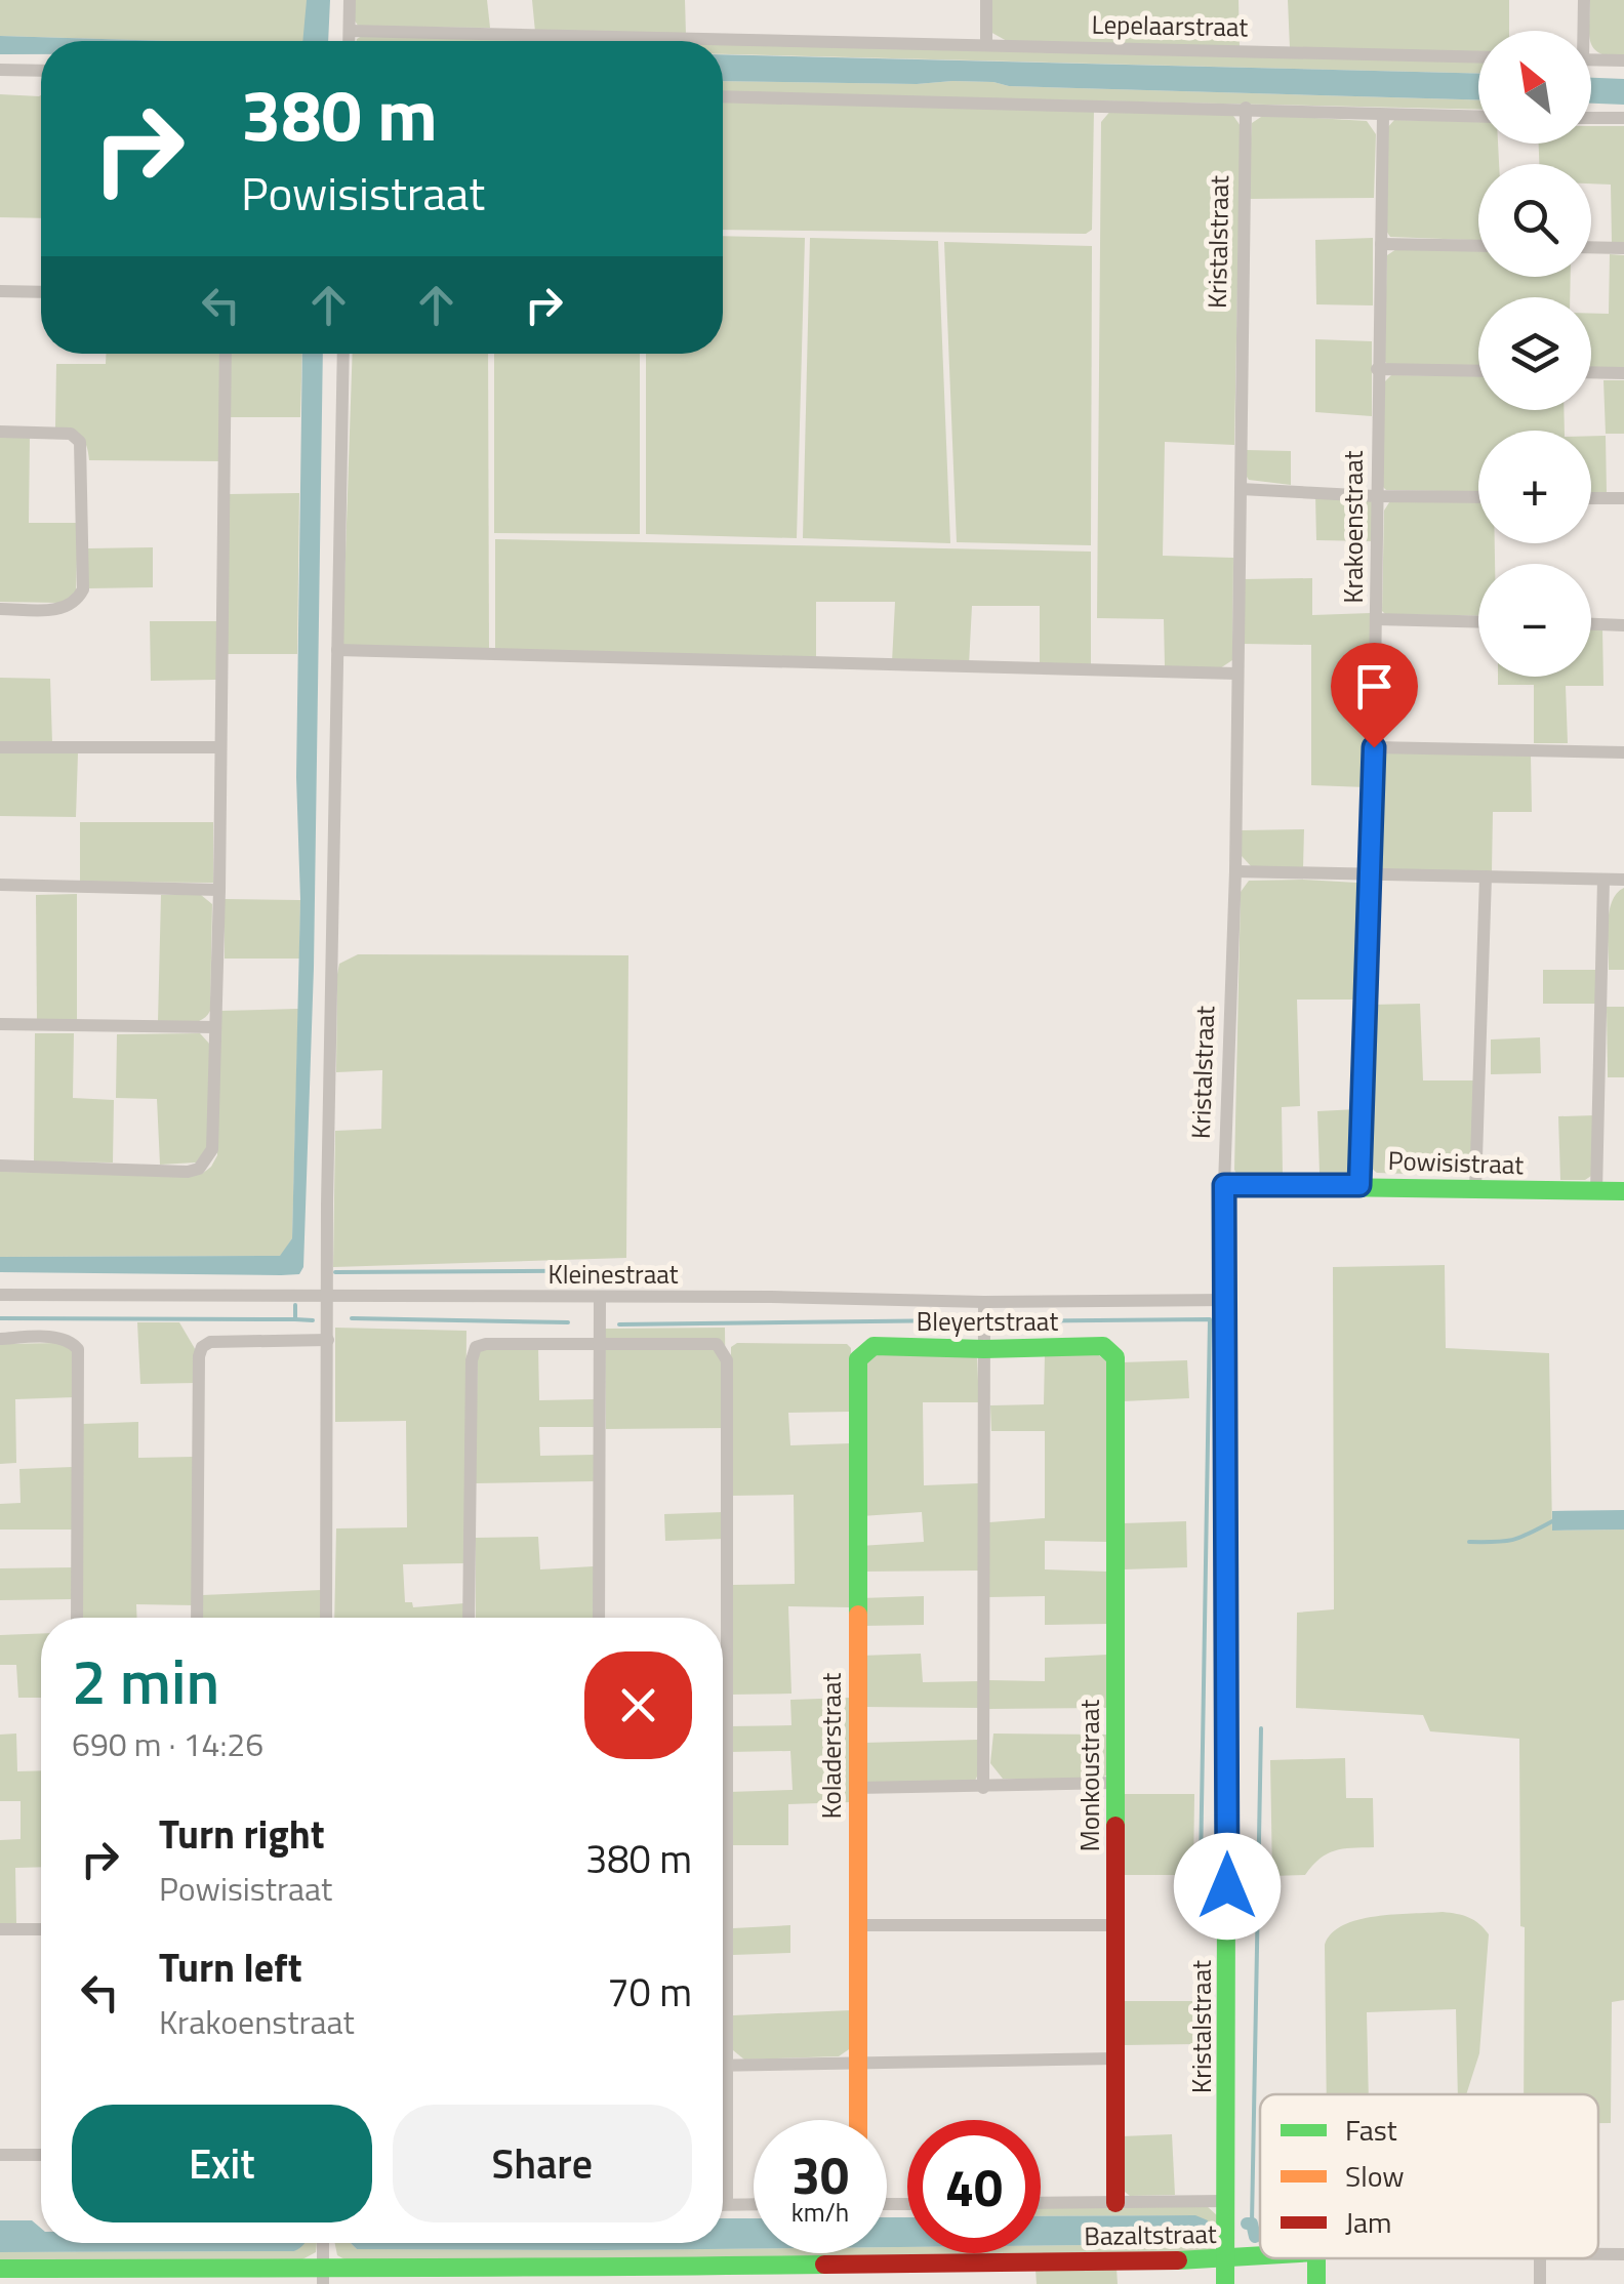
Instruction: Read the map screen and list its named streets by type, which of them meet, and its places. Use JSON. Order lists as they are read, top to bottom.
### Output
{
  "streets": {
    "street": [
      "Lepelaarstraat",
      "Kristalstraat",
      "Krakoenstraat",
      "Powisistraat",
      "Kleinestraat",
      "Bleyertstraat",
      "Koladerstraat",
      "Monkoustraat",
      "Bazaltstraat"
    ]
  },
  "crossings": [
    ["Kristalstraat", "Powisistraat"],
    ["Kristalstraat", "Kleinestraat"],
    ["Kristalstraat", "Bazaltstraat"],
    ["Krakoenstraat", "Powisistraat"],
    ["Bleyertstraat", "Koladerstraat"],
    ["Bleyertstraat", "Monkoustraat"]
  ],
  "legend": ["Fast", "Slow", "Jam"],
  "north": "top left",
  "page": {
    "map_buttons": ["+", "−"],
    "turn": ["380 m", "Powisistraat"],
    "heading": ["2 min", "690 m · 14:26"],
    "list": [
      {
        "name": "Turn right",
        "note": "Powisistraat",
        "value": "380 m"
      },
      {
        "name": "Turn left",
        "note": "Krakoenstraat",
        "value": "70 m"
      }
    ],
    "buttons": ["Exit", "Share"],
    "speed": "30 km/h",
    "limit": "40"
  }
}
